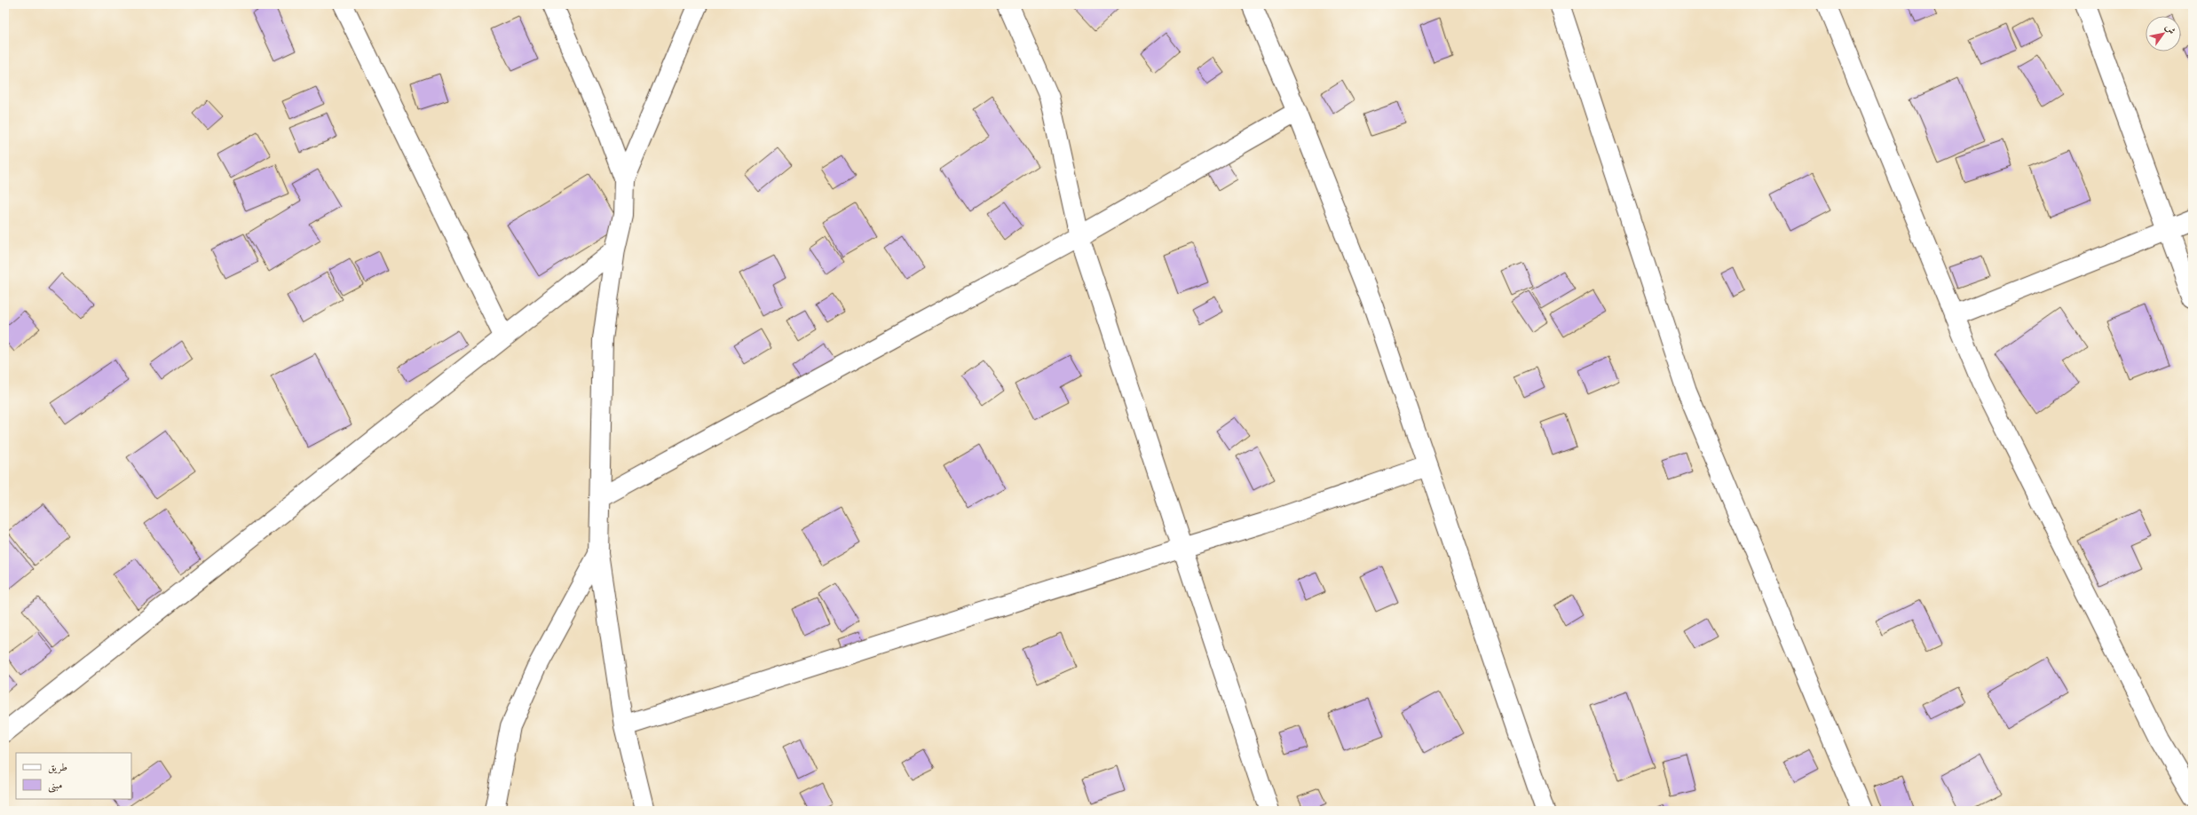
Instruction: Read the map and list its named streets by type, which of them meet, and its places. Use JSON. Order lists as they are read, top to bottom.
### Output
{
  "legend": ["طريق", "مبنى"],
  "north": "top right"
}
